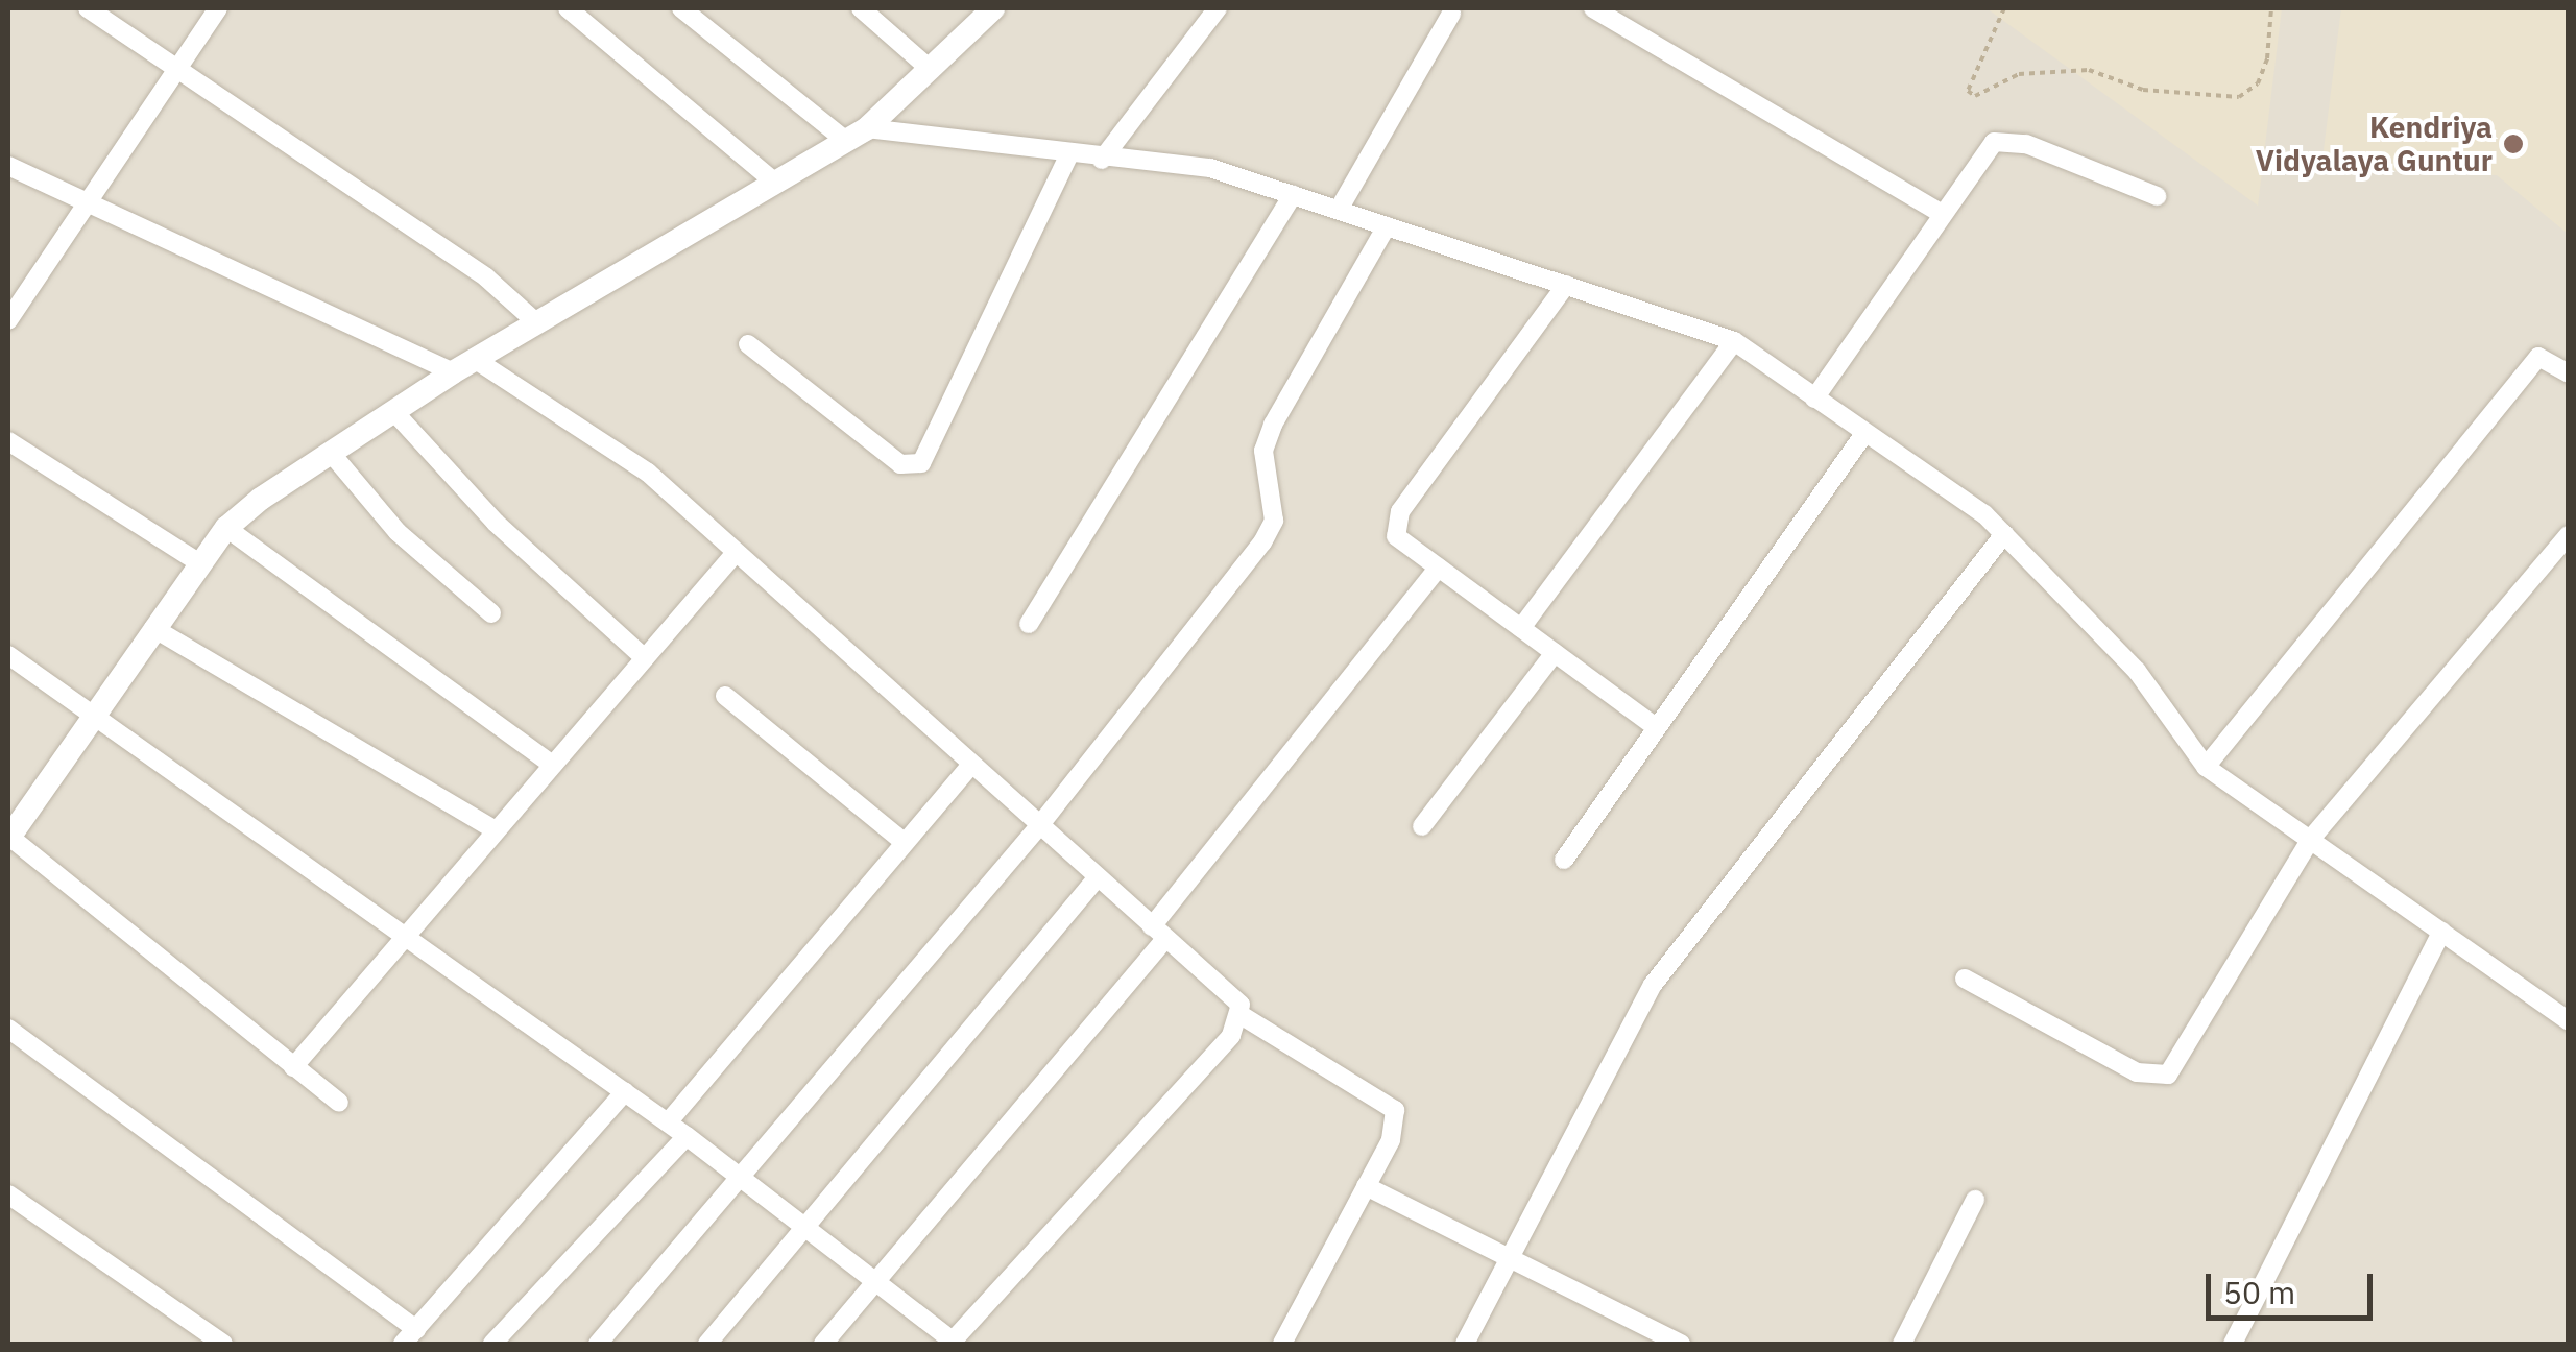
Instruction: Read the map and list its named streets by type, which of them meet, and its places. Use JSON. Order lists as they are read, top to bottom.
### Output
{
  "places": ["Kendriya Vidyalaya Guntur"],
  "scale_bar": "50 m"
}
